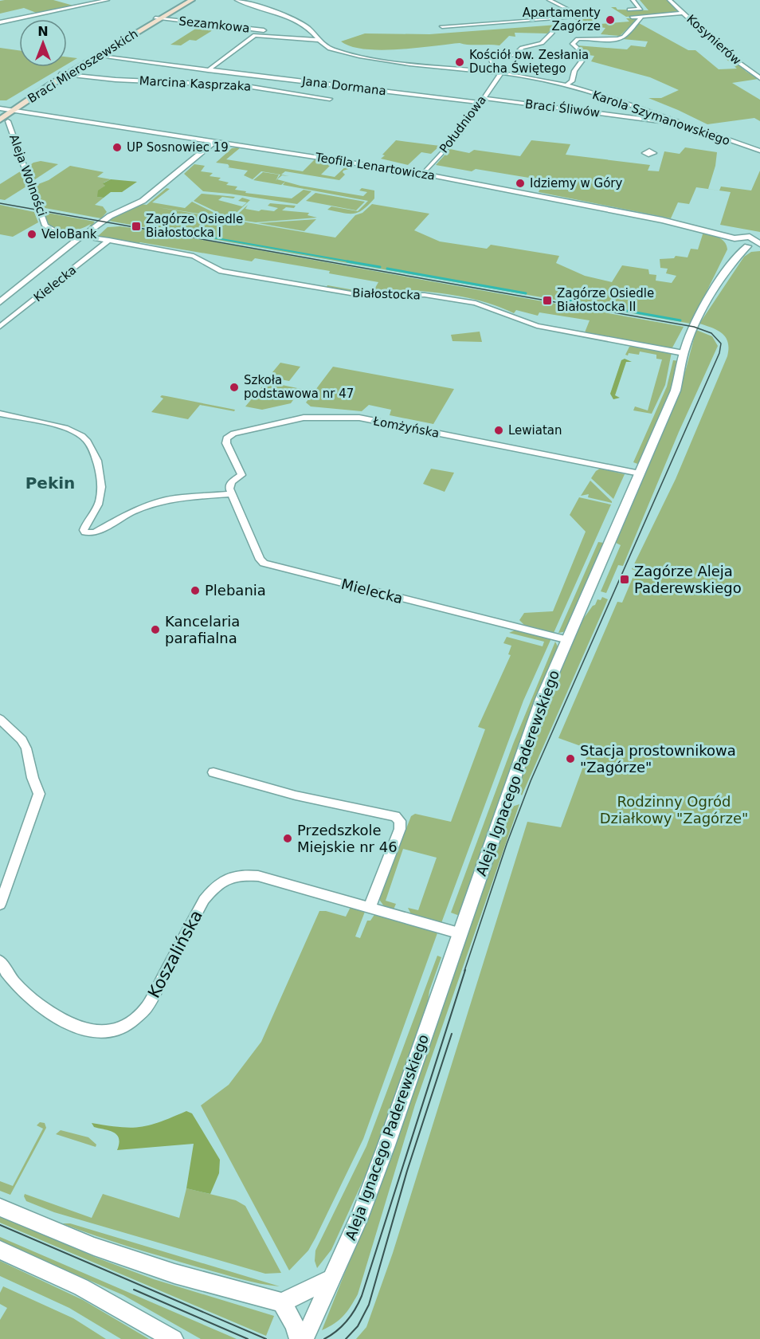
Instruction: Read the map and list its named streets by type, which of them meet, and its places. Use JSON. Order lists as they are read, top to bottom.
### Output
{
  "streets": {
    "main road": ["Braci Mieroszewskich"],
    "street": [
      "Sezamkowa",
      "Kosynierów",
      "Marcina Kasprzaka",
      "Jana Dormana",
      "Braci Śliwów",
      "Karola Szymanowskiego",
      "Południowa",
      "Teofila Lenartowicza",
      "Aleja Wolności",
      "Kielecka",
      "Białostocka",
      "Łomżyńska",
      "Mielecka",
      "Aleja Ignacego Paderewskiego",
      "Koszalińska"
    ]
  },
  "crossings": [
    ["Sezamkowa", "Braci Mieroszewskich"],
    ["Braci Mieroszewskich", "Marcina Kasprzaka"],
    ["Braci Mieroszewskich", "Teofila Lenartowicza"],
    ["Braci Mieroszewskich", "Aleja Wolności"],
    ["Jana Dormana", "Braci Śliwów"],
    ["Jana Dormana", "Południowa"],
    ["Braci Śliwów", "Karola Szymanowskiego"],
    ["Braci Śliwów", "Południowa"],
    ["Karola Szymanowskiego", "Południowa"],
    ["Południowa", "Teofila Lenartowicza"],
    ["Teofila Lenartowicza", "Aleja Wolności"],
    ["Teofila Lenartowicza", "Aleja Ignacego Paderewskiego"],
    ["Kielecka", "Białostocka"],
    ["Białostocka", "Aleja Ignacego Paderewskiego"],
    ["Łomżyńska", "Mielecka"],
    ["Łomżyńska", "Aleja Ignacego Paderewskiego"],
    ["Mielecka", "Aleja Ignacego Paderewskiego"],
    ["Aleja Ignacego Paderewskiego", "Koszalińska"]
  ],
  "districts": ["Pekin"],
  "parks": ["Rodzinny Ogród Działkowy \"Zagórze\""],
  "places": {
    "other": [
      "Apartamenty Zagórze",
      "Kościół pw. Zesłania Ducha Świętego",
      "UP Sosnowiec 19",
      "Idziemy w Góry",
      "VeloBank",
      "Szkoła podstawowa nr 47",
      "Lewiatan",
      "Plebania",
      "Kancelaria parafialna",
      "Stacja prostownikowa \"Zagórze\"",
      "Przedszkole Miejskie nr 46"
    ],
    "transit": ["Zagórze Osiedle Białostocka I", "Zagórze Osiedle Białostocka II", "Zagórze Aleja Paderewskiego"]
  },
  "north": "top"
}
